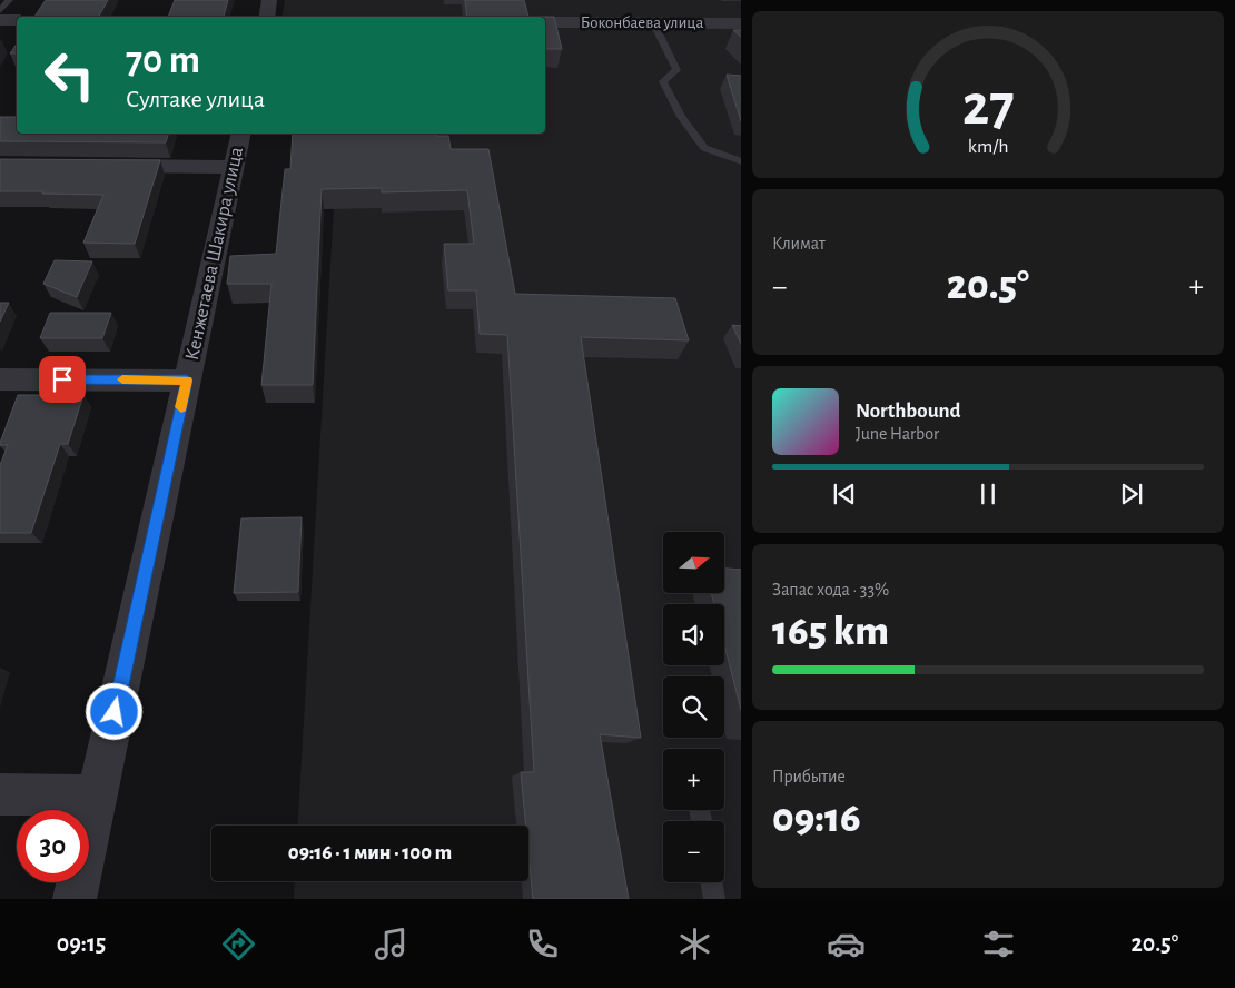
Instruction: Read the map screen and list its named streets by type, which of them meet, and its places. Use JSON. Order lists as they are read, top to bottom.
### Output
{
  "streets": {
    "street": ["Боконбаева улица", "Кенжетаева Шакира улица"]
  },
  "north": "right",
  "page": {
    "turn": ["70 m", "Султаке улица"],
    "tile": [
      "Климат",
      ["Запас хода · 33%", "165 km"],
      ["Прибытие", "09:16"]
    ],
    "heat": ["−", "20.5°", "+"],
    "song": ["Northbound", "June Harbor"],
    "map_buttons": ["+", "−"],
    "limit": "30",
    "trip": "09:16 · 1 мин · 100 m",
    "tabs": ["09:15", "20.5°"],
    "gauge": ["27", "km/h"]
  }
}
